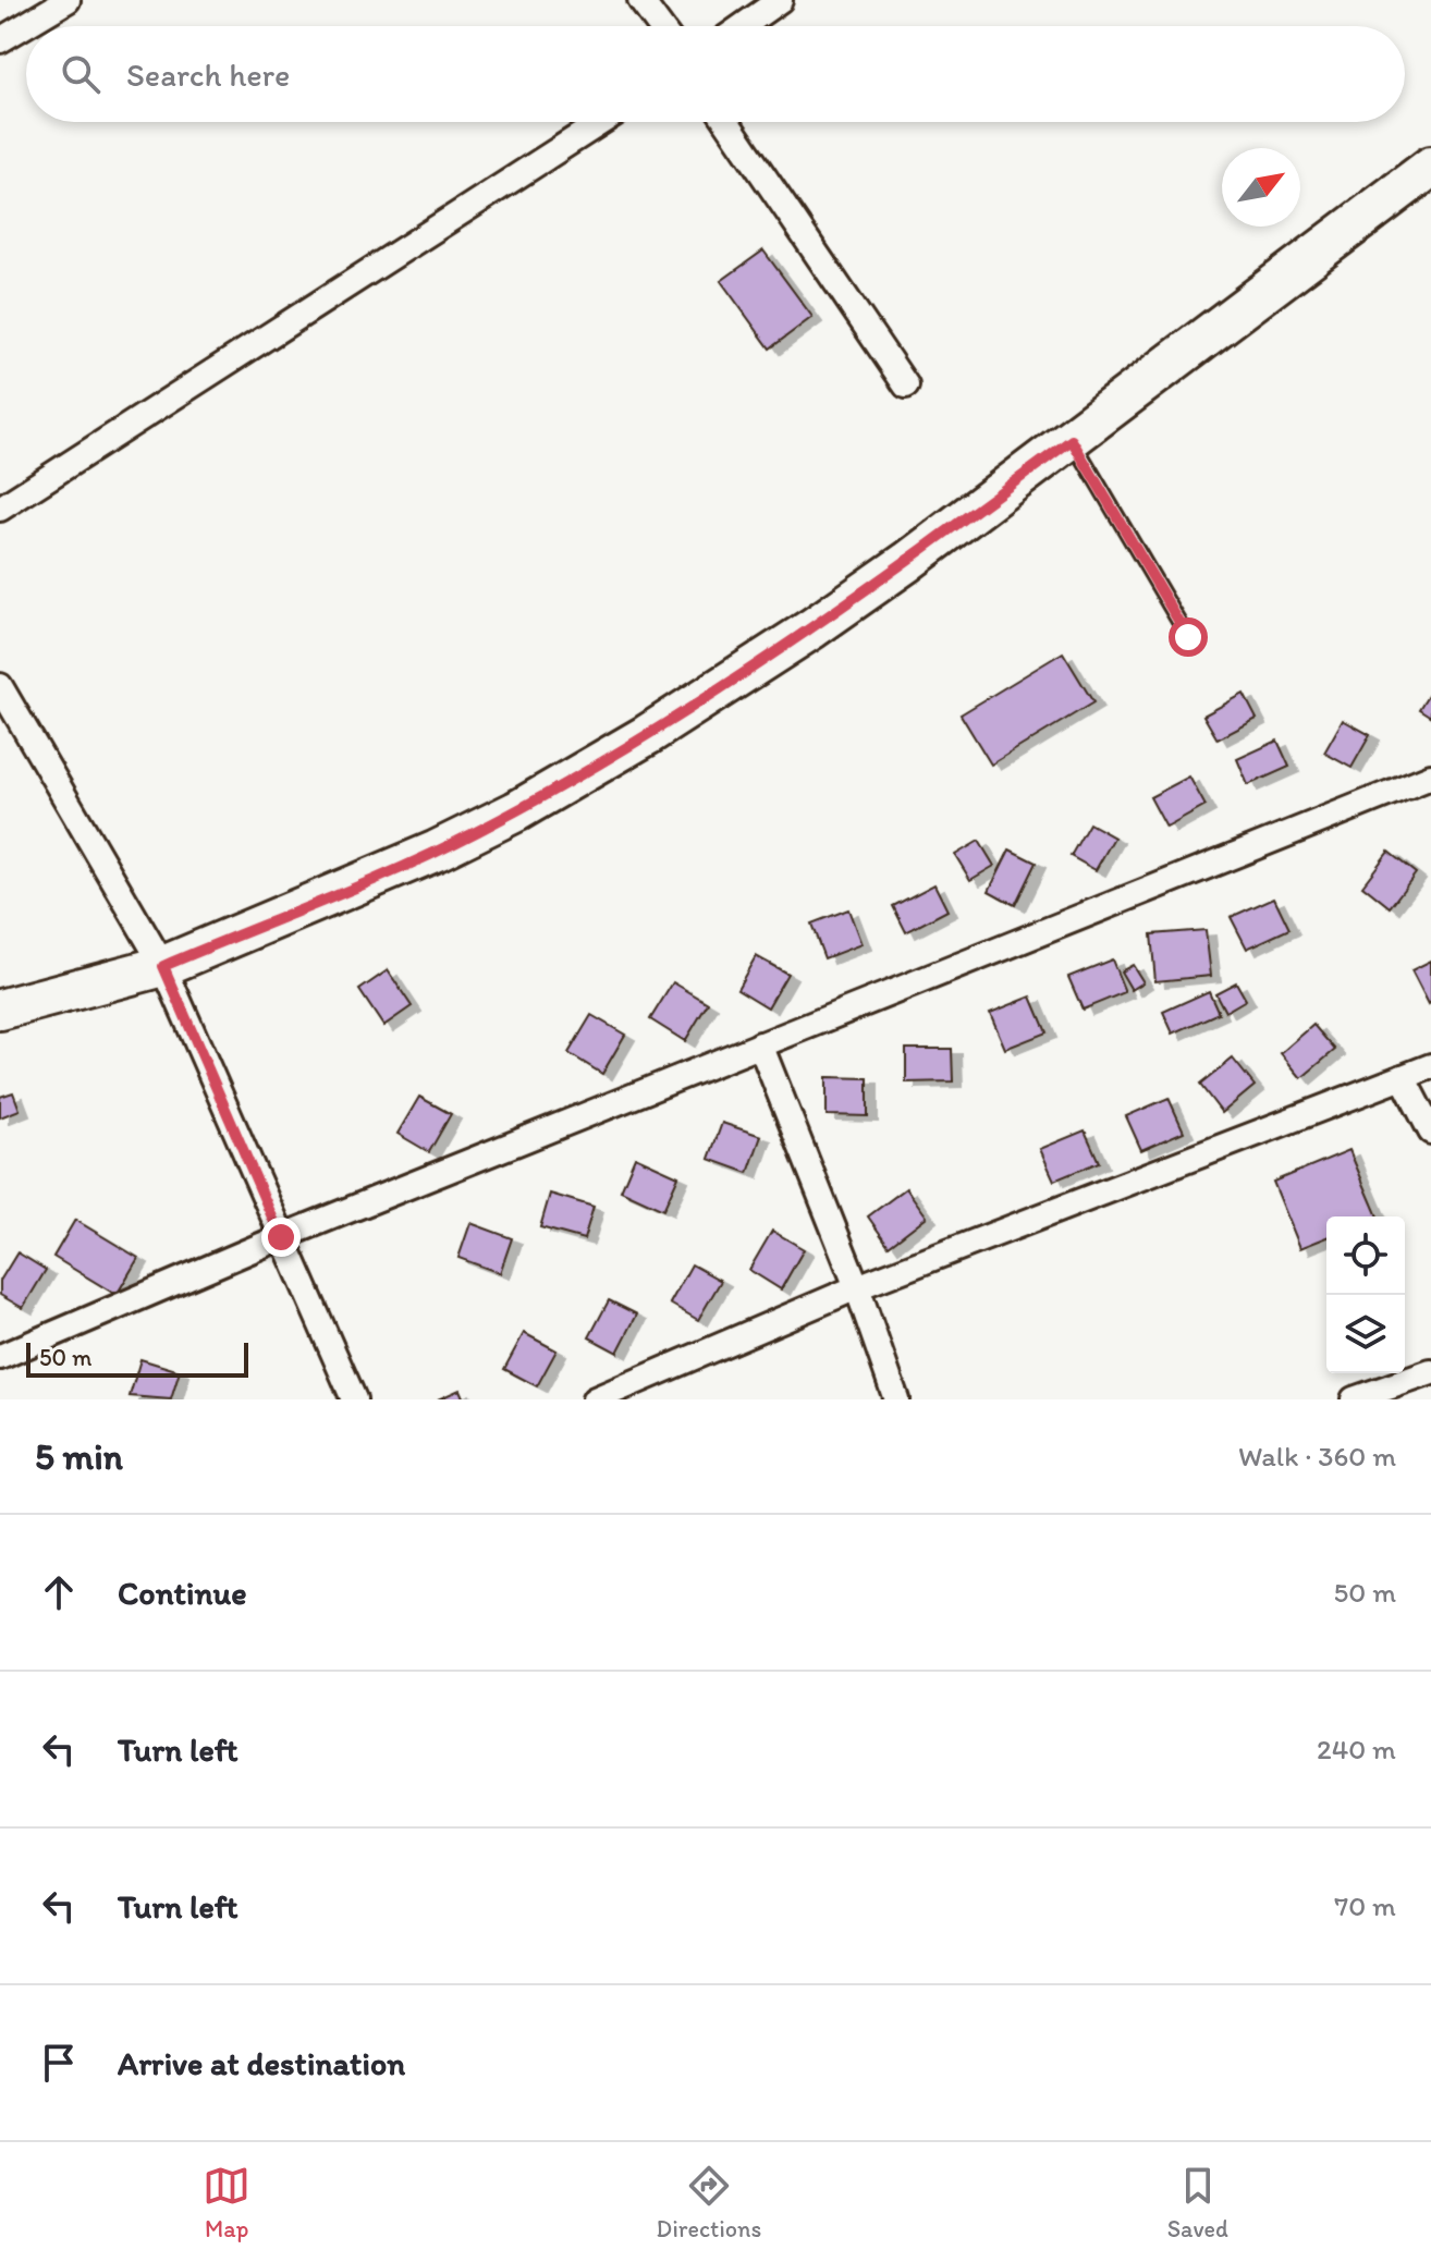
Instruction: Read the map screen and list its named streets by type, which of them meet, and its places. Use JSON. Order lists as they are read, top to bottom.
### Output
{
  "scale_bar": "50 m",
  "north": "top right",
  "page": {
    "search": "Search here",
    "scale": "50 m",
    "heading": ["5 min", "Walk · 360 m"],
    "list": [
      ["Continue", "50 m"],
      ["Turn left", "240 m"],
      ["Turn left", "70 m"],
      "Arrive at destination"
    ],
    "nav": ["Map", "Directions", "Saved"]
  }
}
